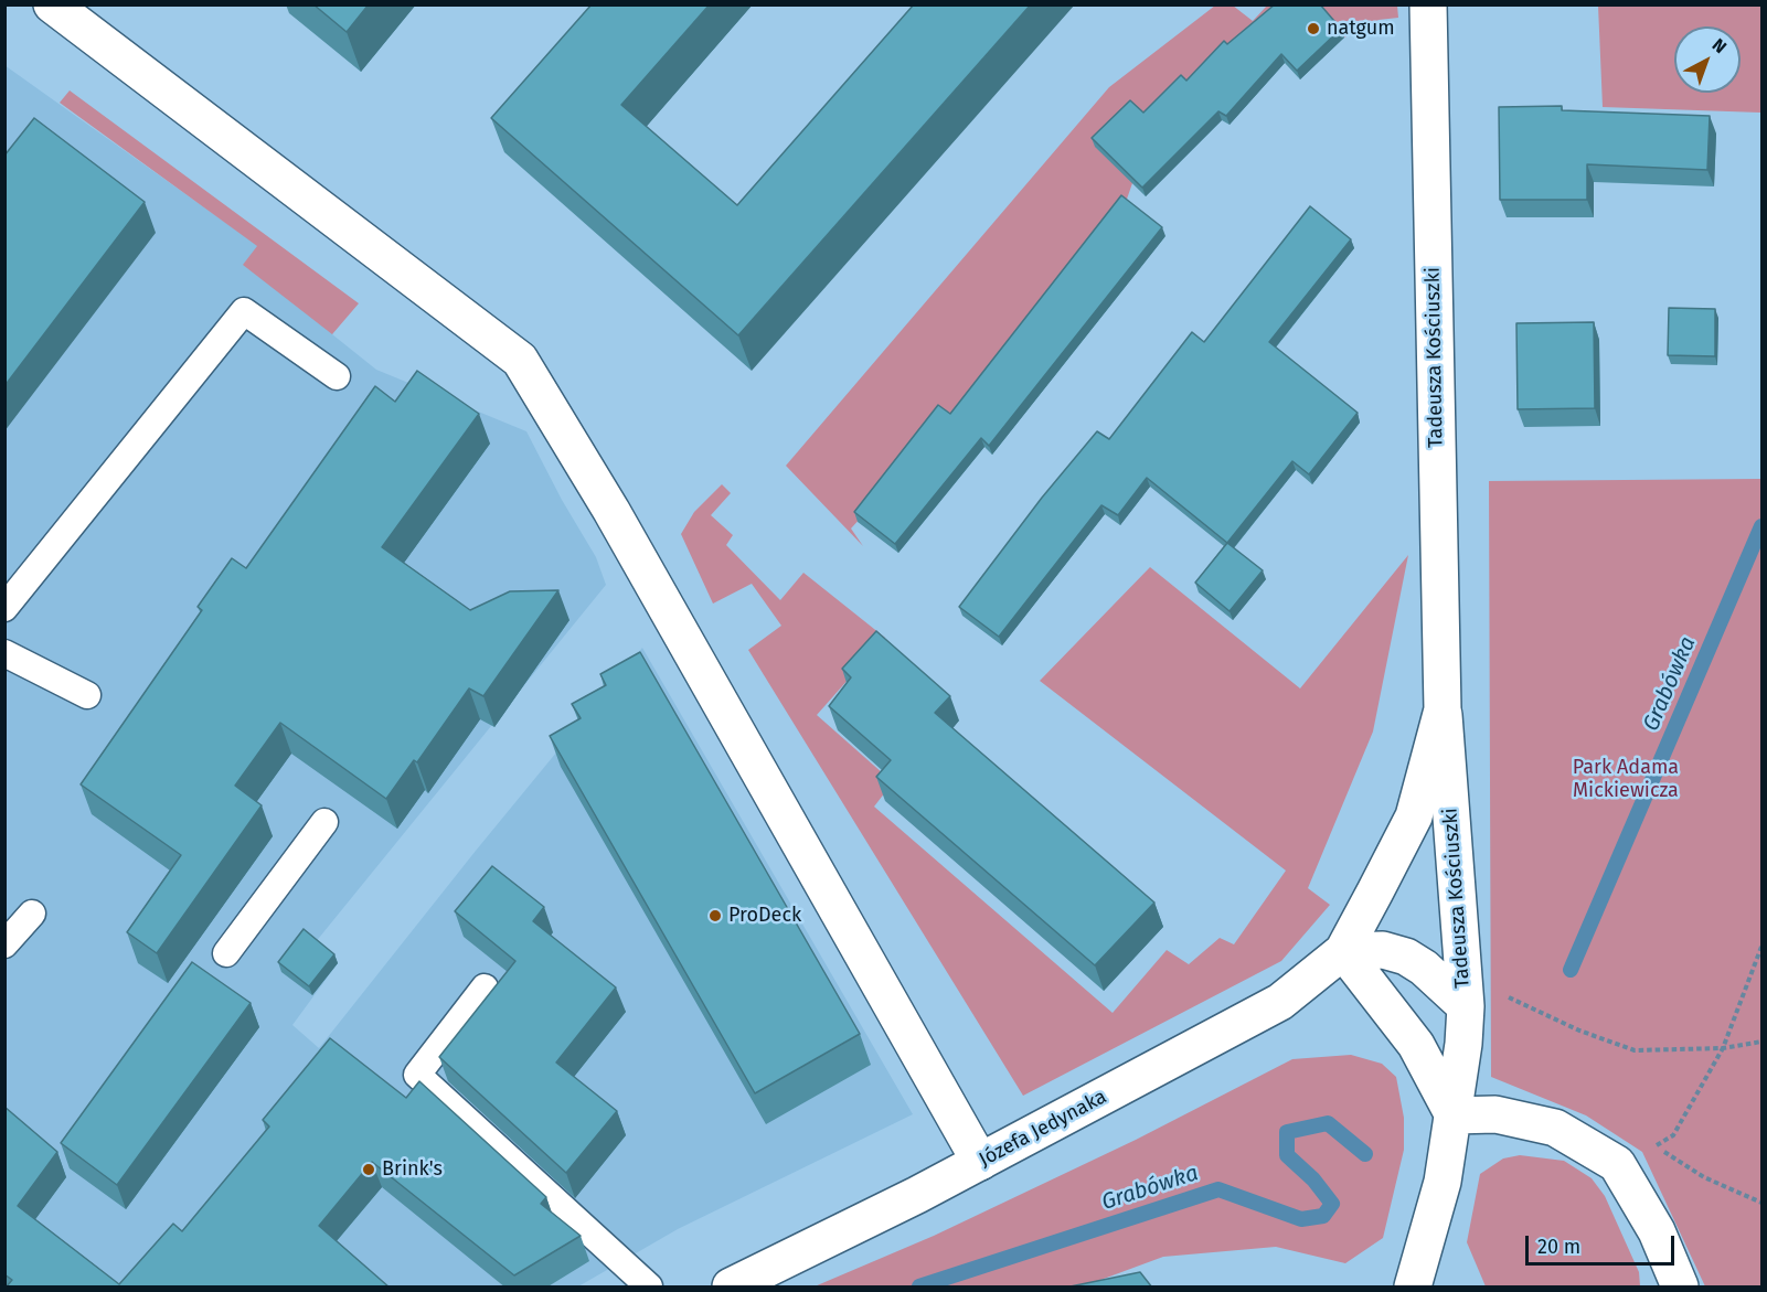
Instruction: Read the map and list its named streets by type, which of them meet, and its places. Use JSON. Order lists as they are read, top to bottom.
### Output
{
  "streets": {
    "street": ["Tadeusza Kościuszki", "Józefa Jedynaka"]
  },
  "crossings": [
    ["Tadeusza Kościuszki", "Józefa Jedynaka"]
  ],
  "water": ["Grabówka"],
  "parks": ["Park Adama Mickiewicza"],
  "places": ["natgum", "ProDeck", "Brink's"],
  "scale_bar": "20 m",
  "north": "top right"
}
